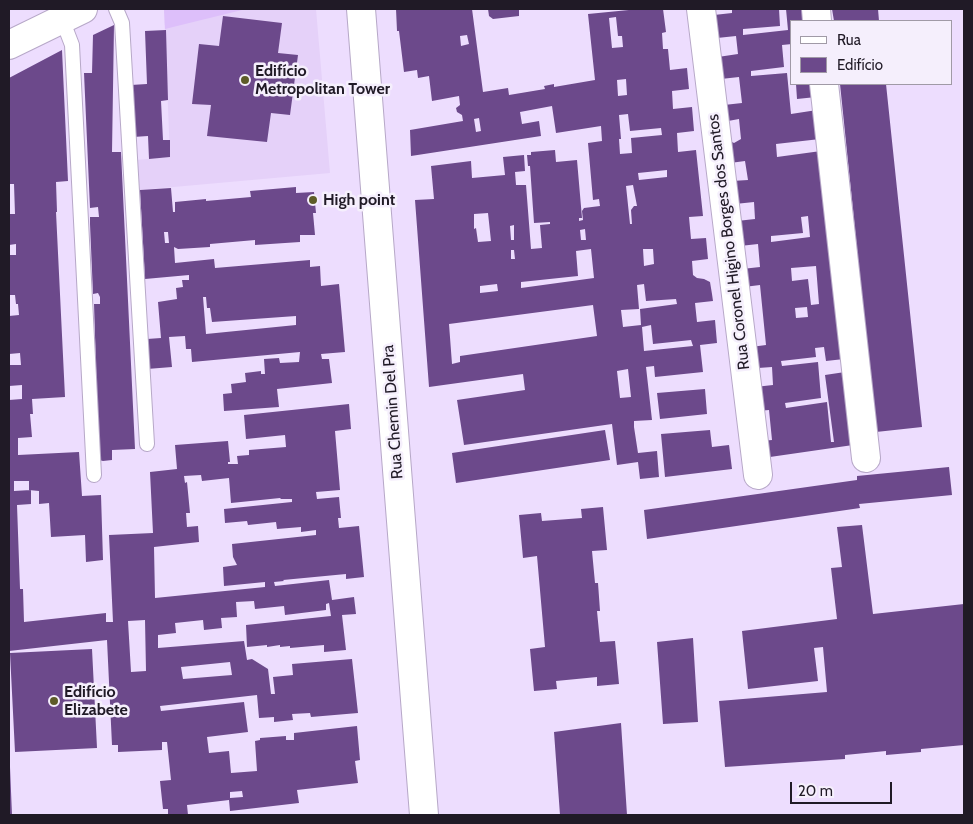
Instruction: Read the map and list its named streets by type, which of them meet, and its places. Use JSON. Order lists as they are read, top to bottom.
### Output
{
  "streets": {
    "street": ["Rua Coronel Higino Borges dos Santos", "Rua Chemin Del Pra"]
  },
  "places": ["Edifício Metropolitan Tower", "High point", "Edifício Elizabete"],
  "legend": ["Rua", "Edifício"],
  "scale_bar": "20 m"
}
